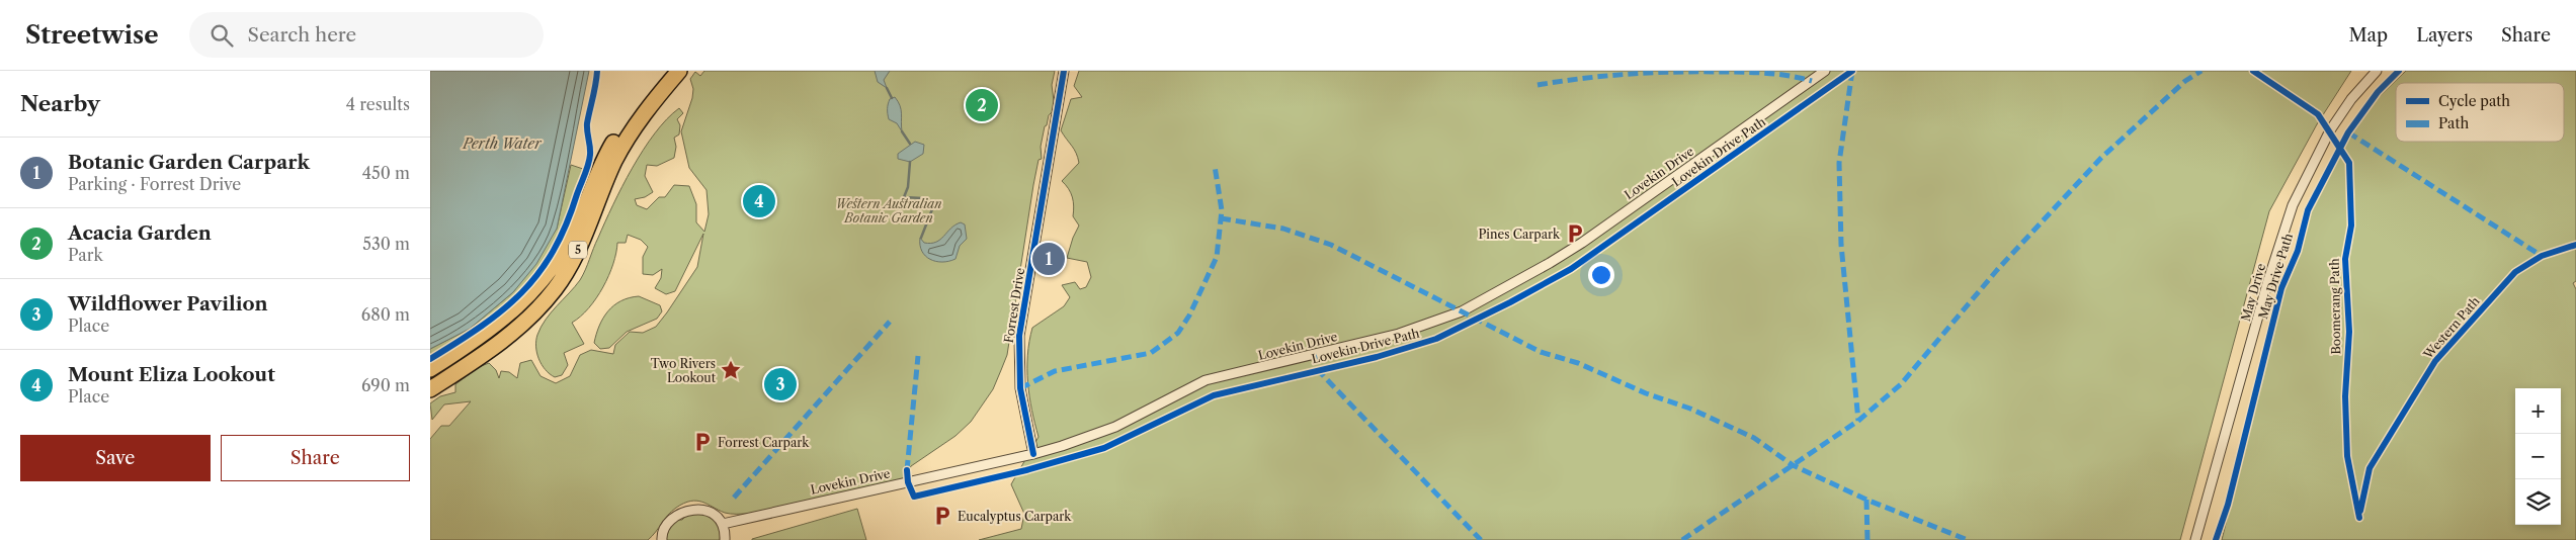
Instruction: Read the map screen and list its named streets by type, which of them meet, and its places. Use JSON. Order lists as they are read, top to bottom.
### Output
{
  "streets": {
    "highway": ["5"],
    "street": ["Lovekin Drive", "May Drive", "Forrest Drive"],
    "cycle path": [
      "Lovekin Drive Path",
      "May Drive Path",
      "Boomerang Path",
      "Western Path"
    ]
  },
  "crossings": [
    ["Lovekin Drive", "Forrest Drive"]
  ],
  "water": ["Perth Water"],
  "parks": ["Western Australian Botanic Garden"],
  "places": {
    "parking": ["Pines Carpark", "Forrest Carpark", "Eucalyptus Carpark"],
    "place": ["Two Rivers Lookout"]
  },
  "legend": ["Cycle path", "Path"],
  "page": {
    "header": "Streetwise",
    "search": "Search here",
    "nav": ["Map", "Layers", "Share"],
    "heading": ["Nearby", "4 results"],
    "pins": [
      "2",
      "4",
      "1",
      "3"
    ],
    "list": [
      {
        "mark": "1",
        "name": "Botanic Garden Carpark",
        "note": "Parking · Forrest Drive",
        "value": "450 m"
      },
      {
        "mark": "2",
        "name": "Acacia Garden",
        "note": "Park",
        "value": "530 m"
      },
      {
        "mark": "3",
        "name": "Wildflower Pavilion",
        "note": "Place",
        "value": "680 m"
      },
      {
        "mark": "4",
        "name": "Mount Eliza Lookout",
        "note": "Place",
        "value": "690 m"
      }
    ],
    "map_buttons": ["+", "−"],
    "buttons": ["Save", "Share"]
  }
}
